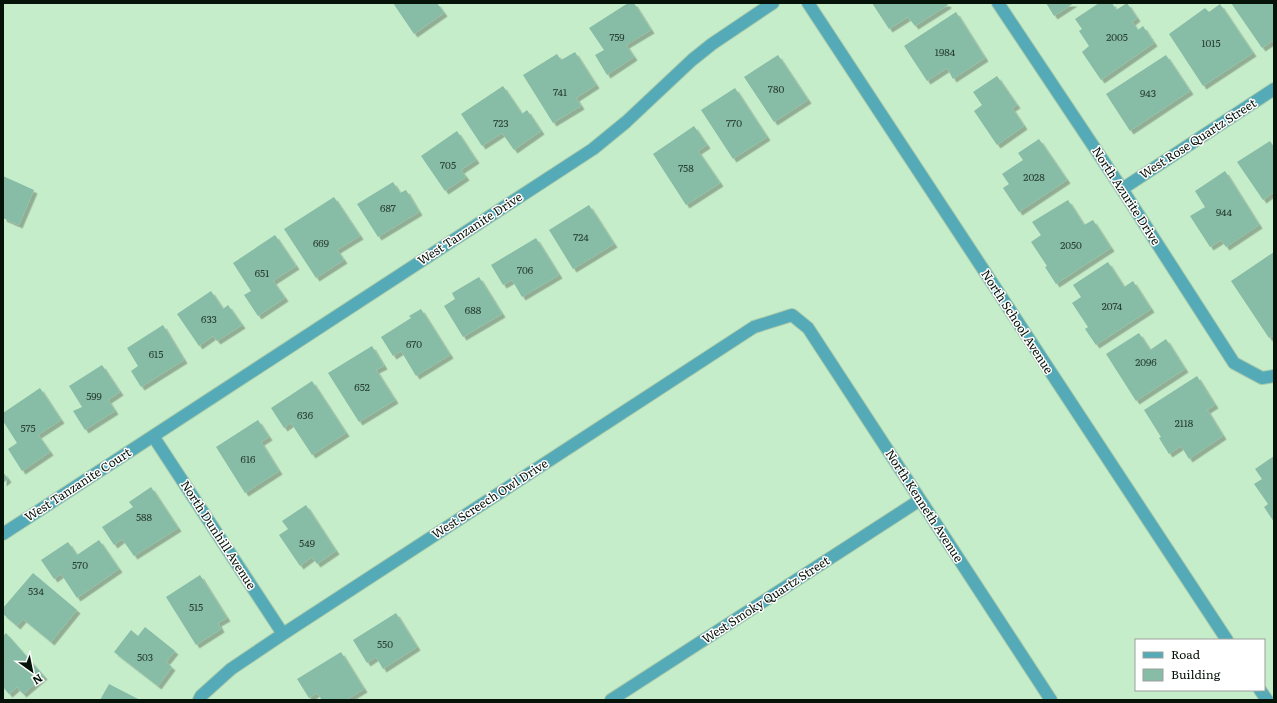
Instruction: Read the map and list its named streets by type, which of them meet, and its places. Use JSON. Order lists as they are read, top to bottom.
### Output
{
  "streets": {
    "street": [
      "West Rose Quartz Street",
      "North Azurite Drive",
      "West Tanzanite Drive",
      "North School Avenue",
      "West Tanzanite Court",
      "West Screech Owl Drive",
      "North Kenneth Avenue",
      "North Dunhill Avenue",
      "West Smoky Quartz Street"
    ]
  },
  "crossings": [
    ["West Rose Quartz Street", "North Azurite Drive"],
    ["West Tanzanite Drive", "West Tanzanite Court"],
    ["West Tanzanite Drive", "North Dunhill Avenue"],
    ["West Tanzanite Court", "North Dunhill Avenue"],
    ["West Screech Owl Drive", "North Kenneth Avenue"],
    ["West Screech Owl Drive", "North Dunhill Avenue"],
    ["North Kenneth Avenue", "West Smoky Quartz Street"]
  ],
  "house_numbers": [
    "759",
    "2005",
    "1015",
    "1984",
    "780",
    "741",
    "943",
    "723",
    "770",
    "705",
    "758",
    "2028",
    "687",
    "944",
    "724",
    "669",
    "2050",
    "706",
    "651",
    "2074",
    "688",
    "633",
    "670",
    "615",
    "2096",
    "652",
    "599",
    "636",
    "2118",
    "575",
    "616",
    "588",
    "549",
    "570",
    "534",
    "515",
    "550",
    "503"
  ],
  "legend": ["Road", "Building"],
  "north": "bottom right"
}
